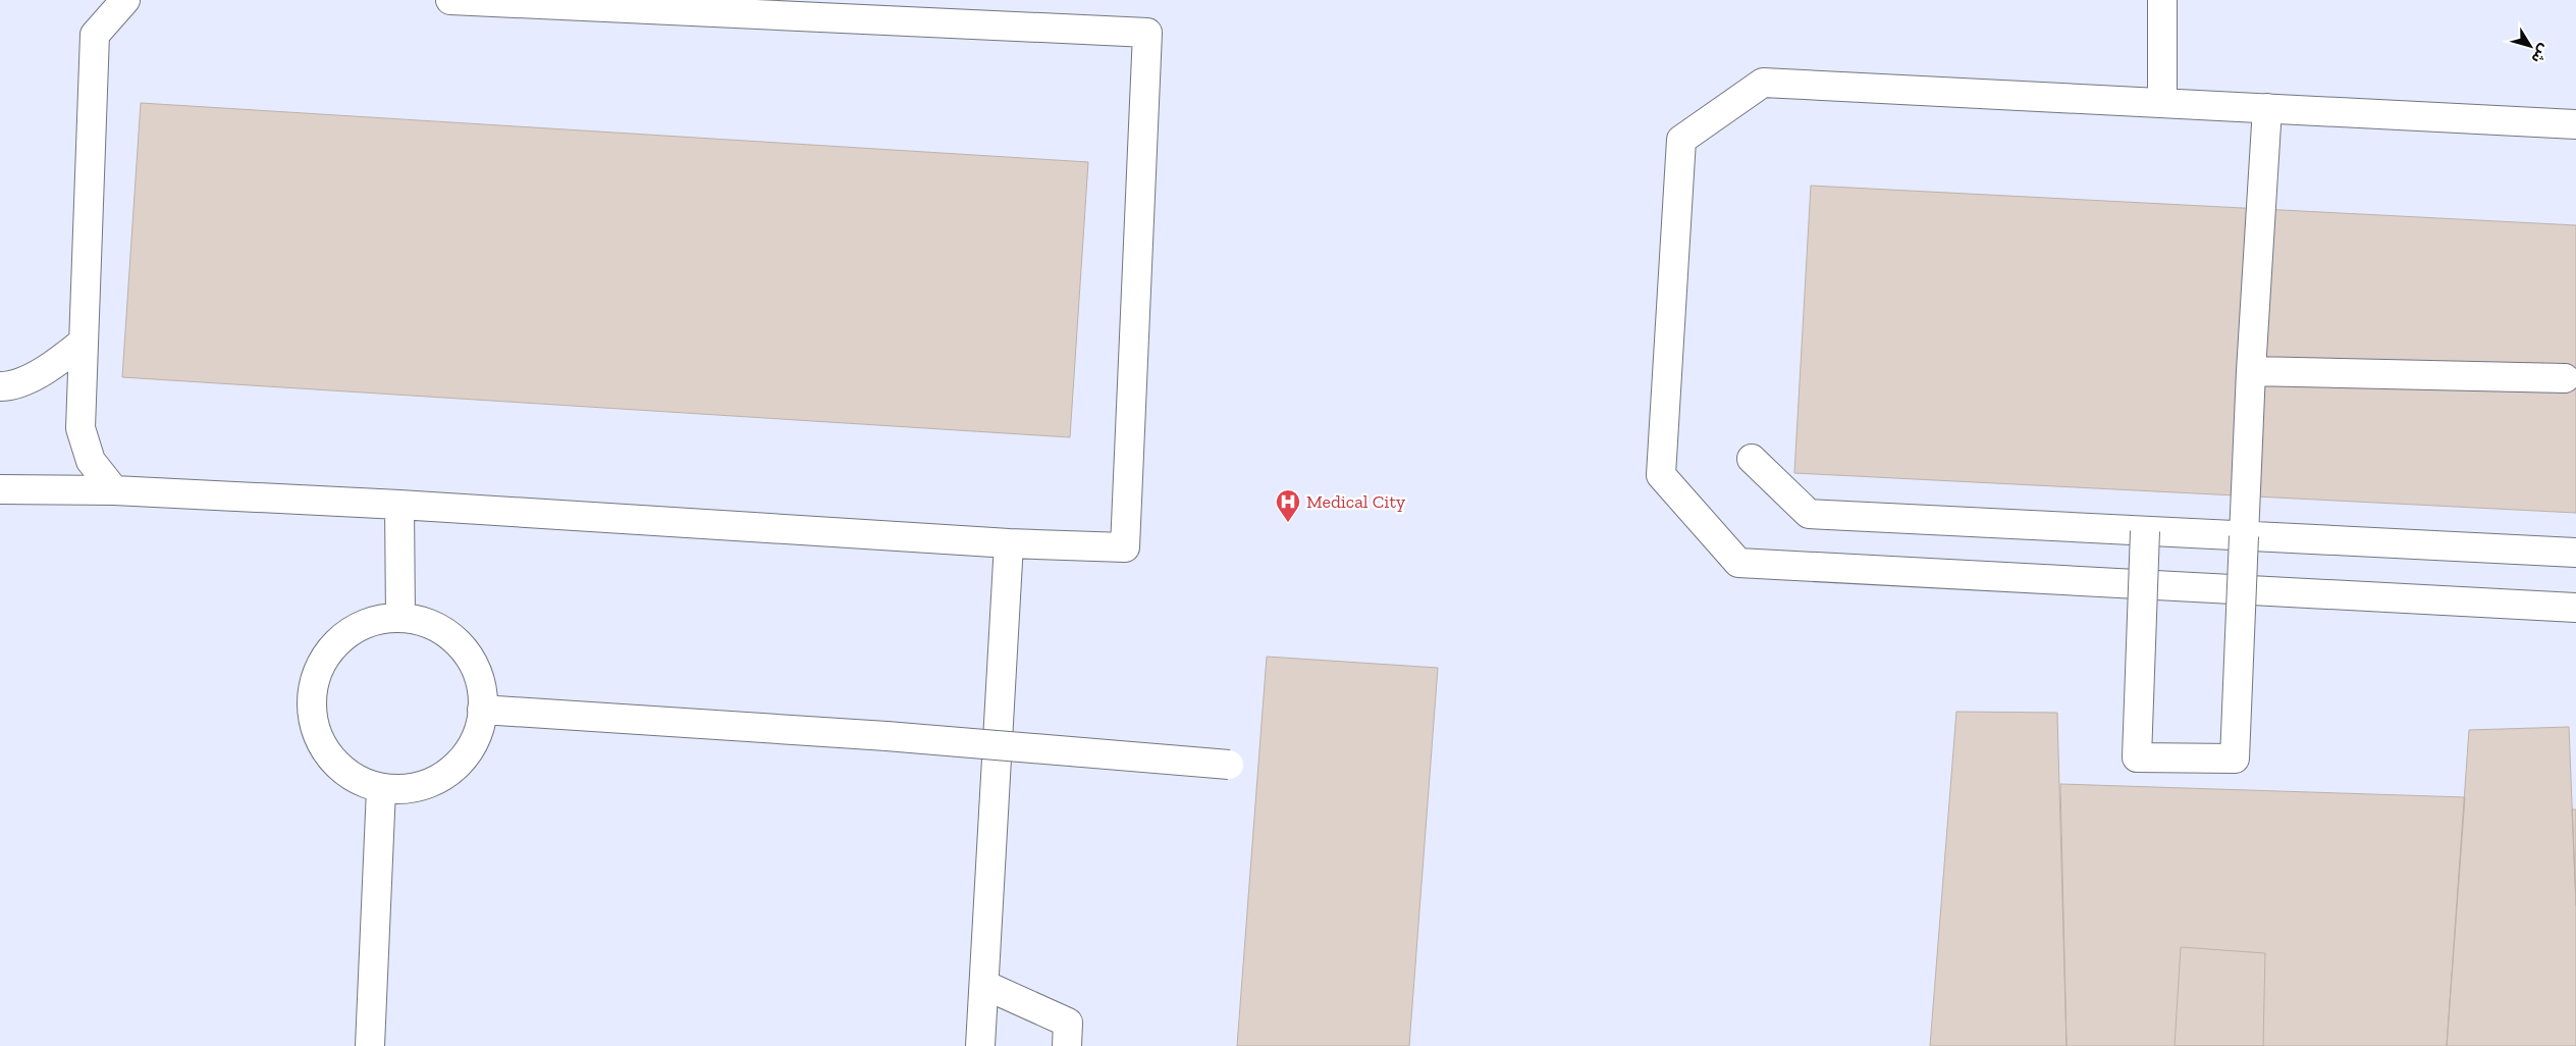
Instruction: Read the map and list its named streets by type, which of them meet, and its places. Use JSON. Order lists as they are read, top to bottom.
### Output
{
  "places": {
    "hospital": ["Medical City"]
  },
  "north": "bottom right"
}
